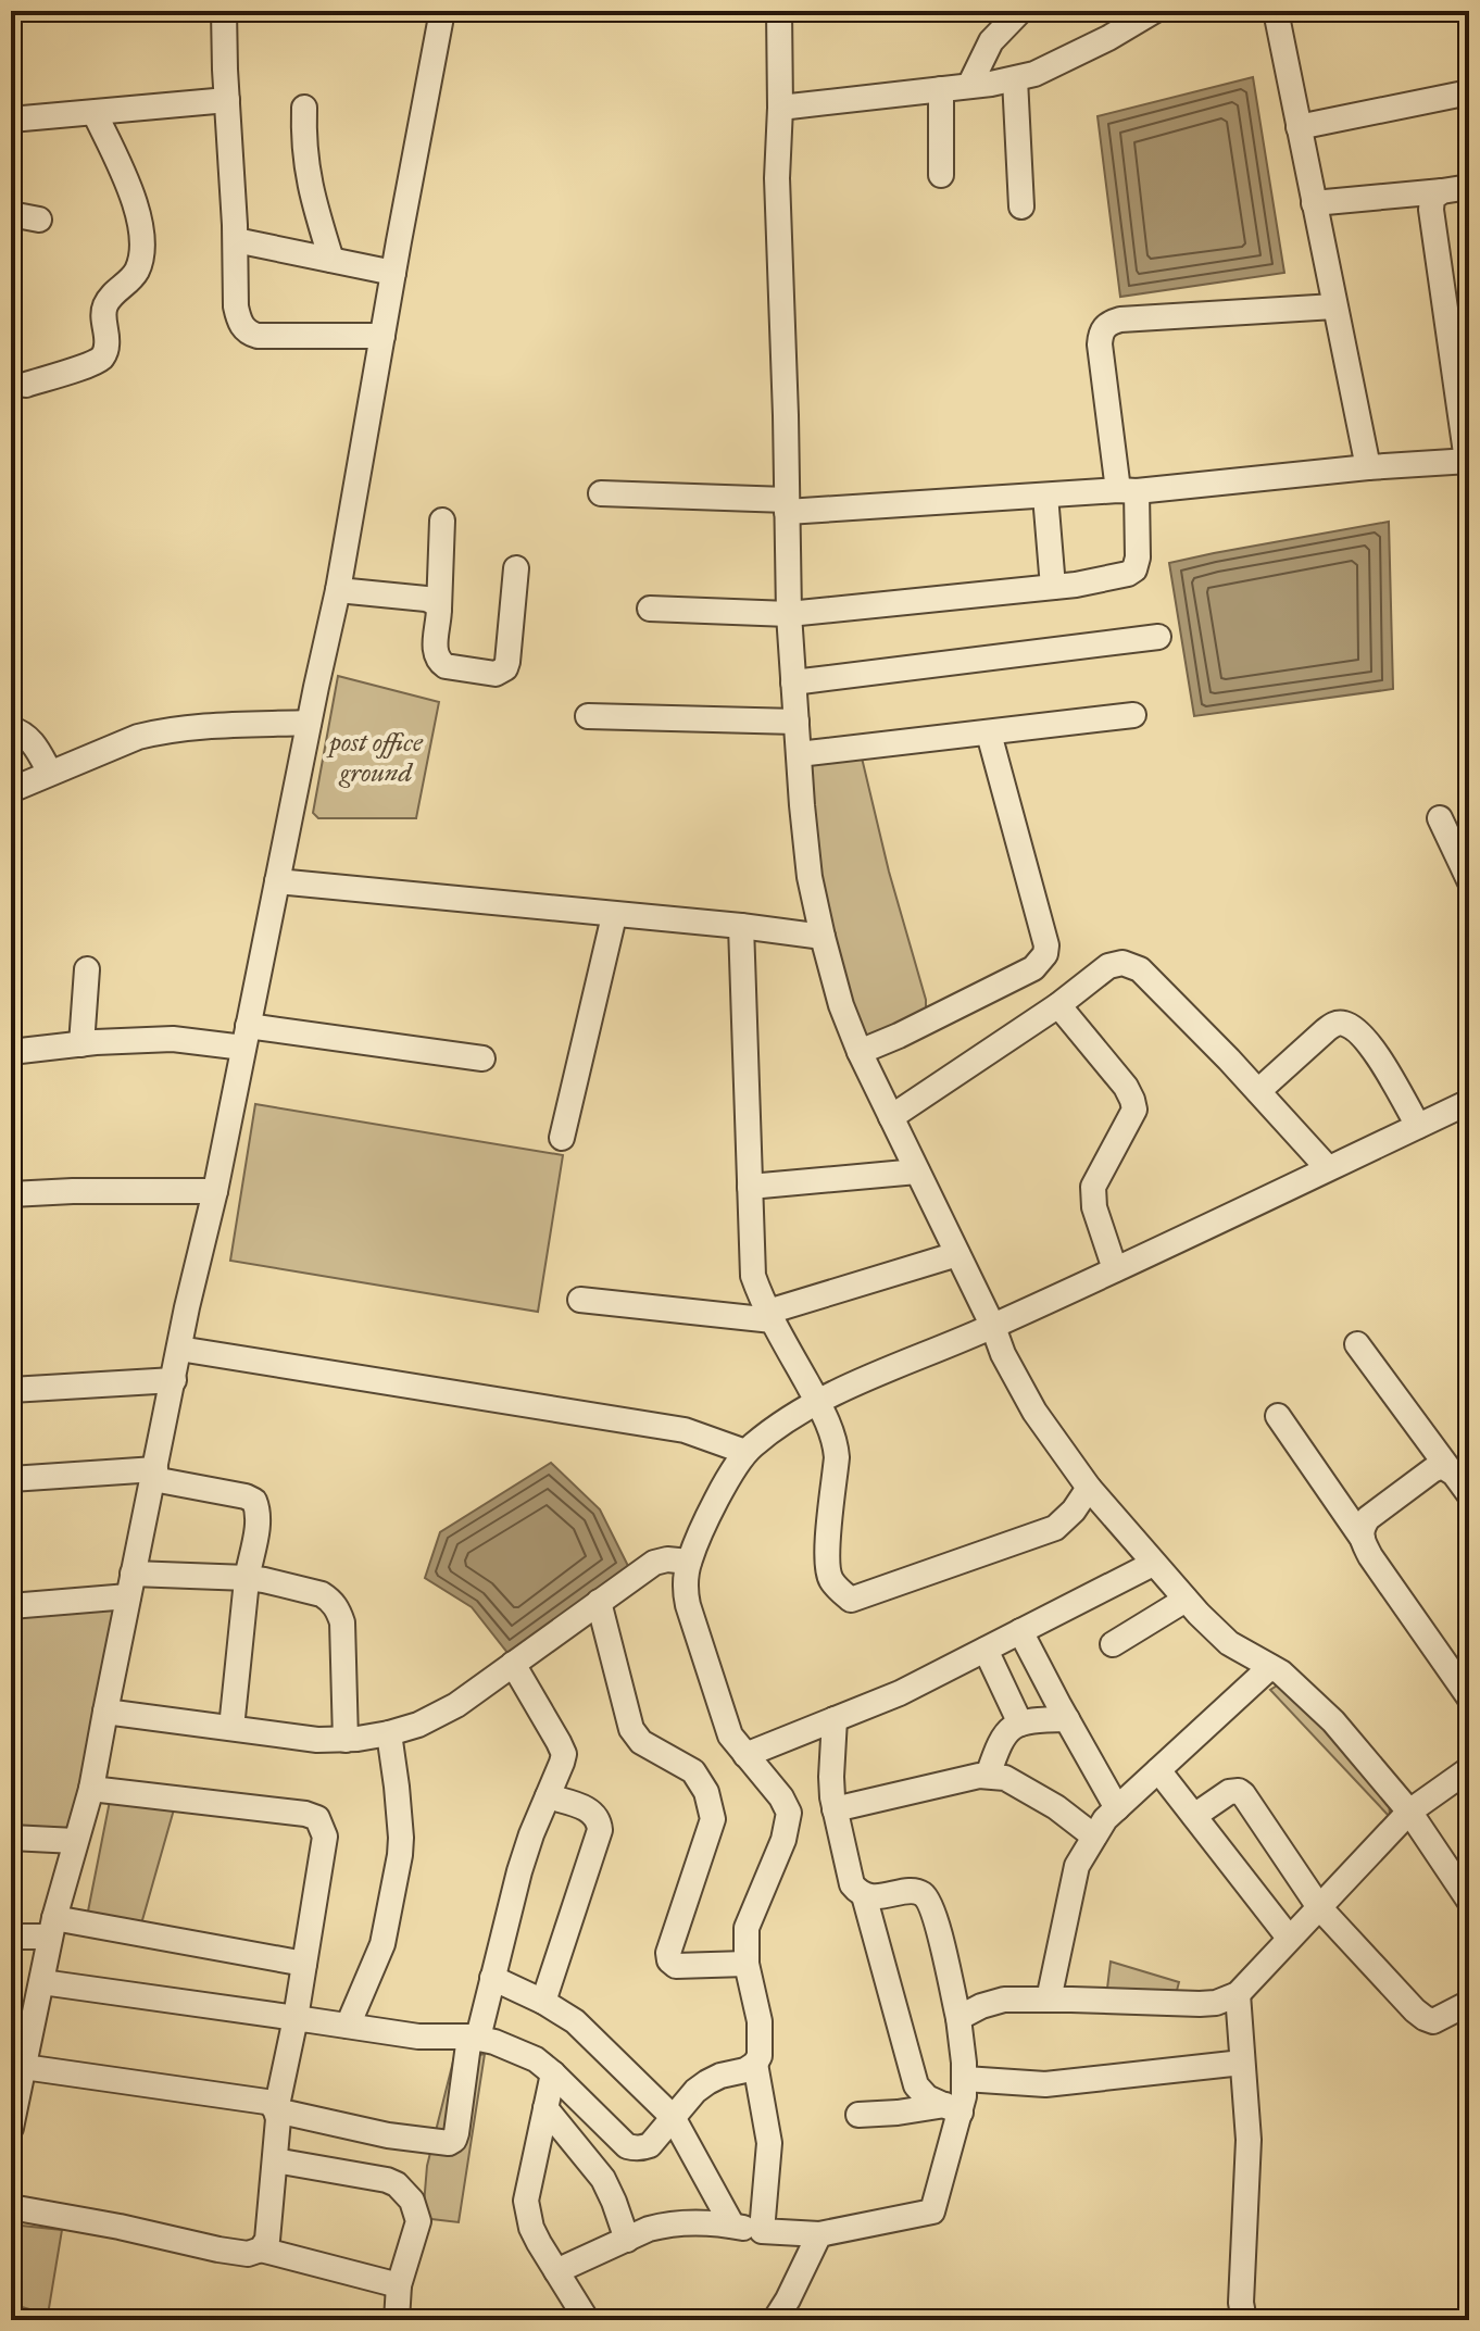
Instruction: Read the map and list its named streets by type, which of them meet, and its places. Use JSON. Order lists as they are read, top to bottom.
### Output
{
  "parks": ["post office ground"]
}
